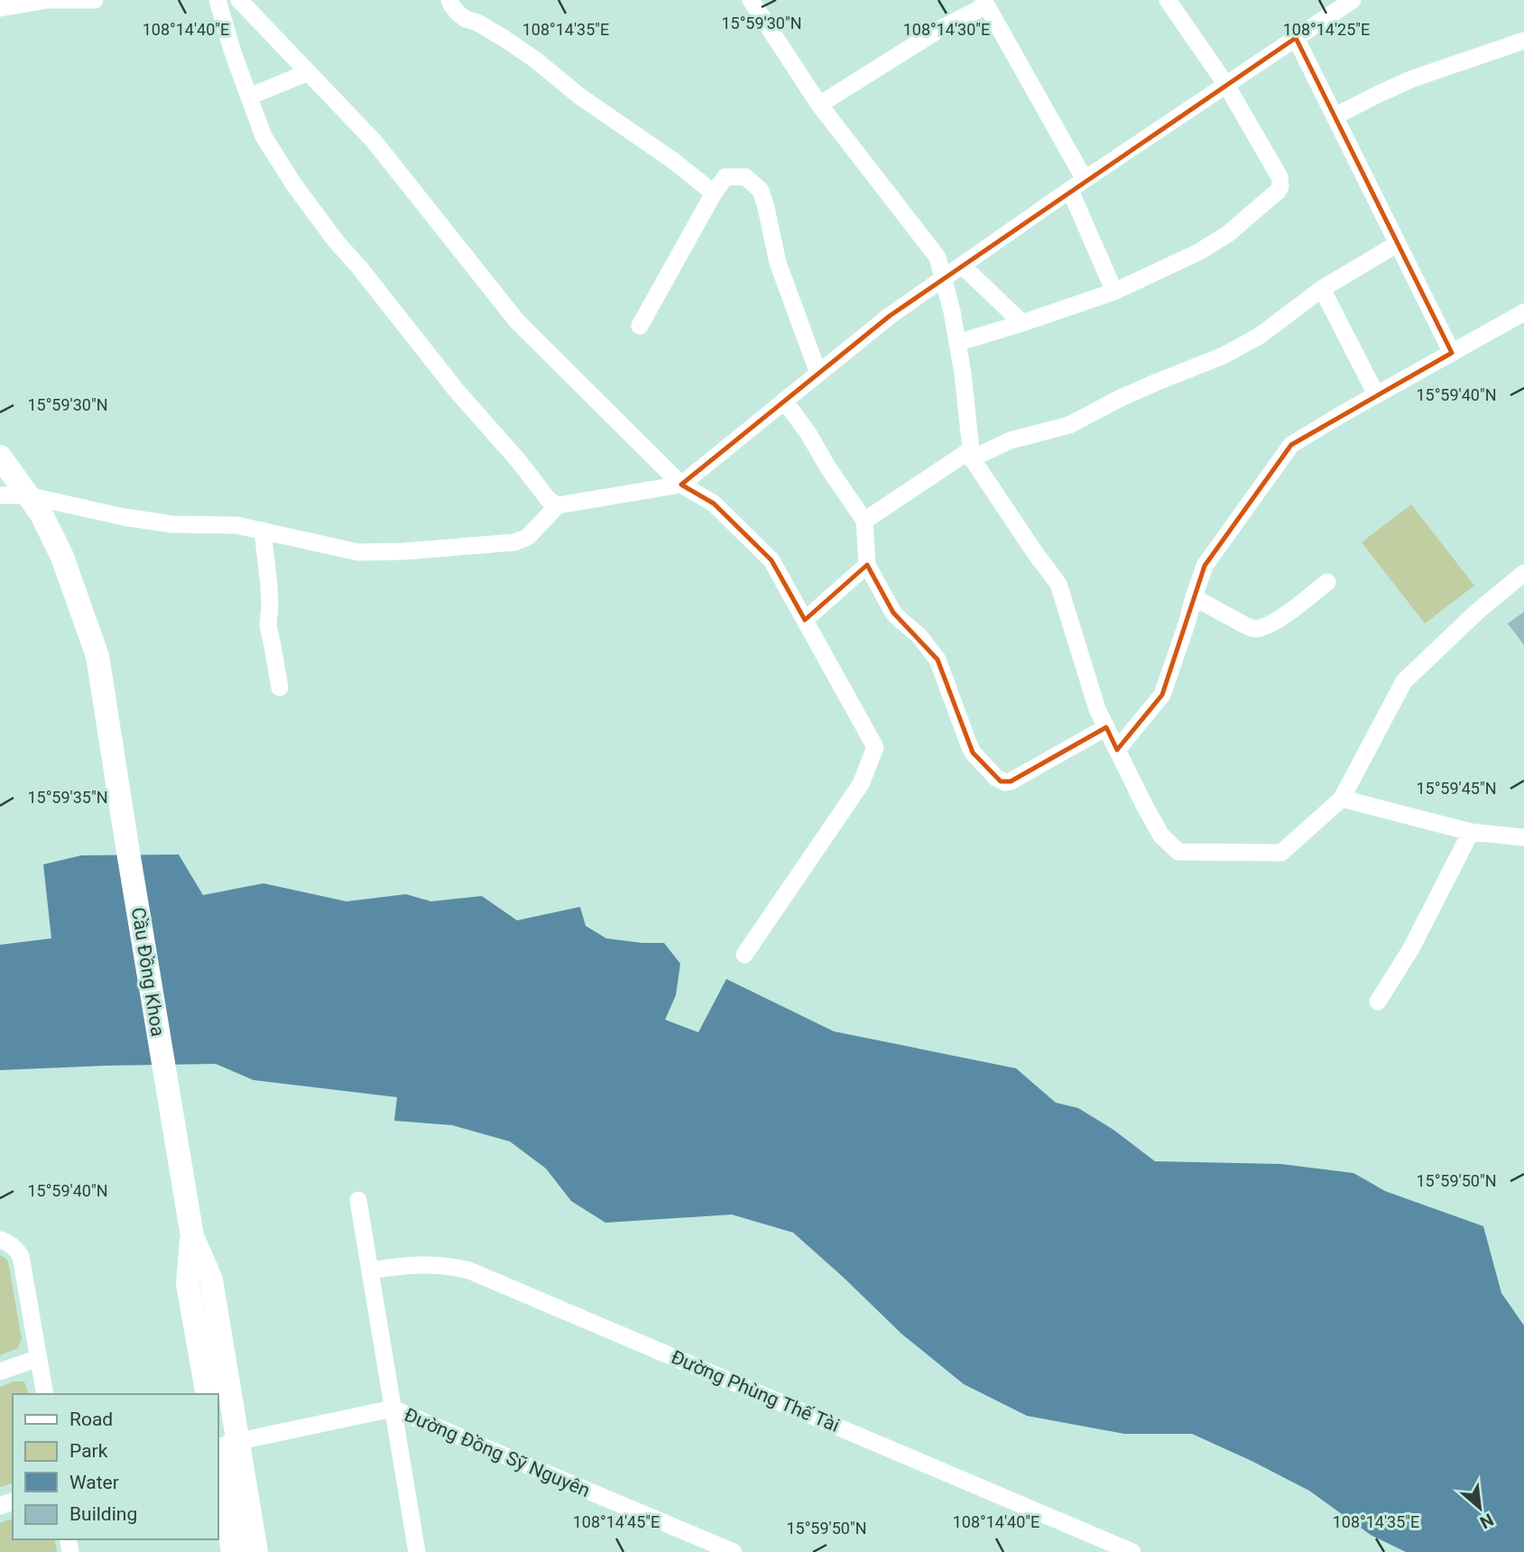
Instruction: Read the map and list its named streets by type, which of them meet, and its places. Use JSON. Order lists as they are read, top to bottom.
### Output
{
  "streets": {
    "main road": ["Cầu Đồng Khoa"],
    "street": ["Đường Phùng Thế Tài", "Đường Đồng Sỹ Nguyên"]
  },
  "legend": [
    "Road",
    "Park",
    "Water",
    "Building"
  ],
  "north": "bottom right",
  "coordinates": [
    "15°59'30\"N",
    "108°14'40\"E",
    "108°14'35\"E",
    "108°14'30\"E",
    "108°14'25\"E",
    "15°59'40\"N",
    "15°59'45\"N",
    "15°59'35\"N",
    "15°59'50\"N",
    "108°14'45\"E"
  ]
}
